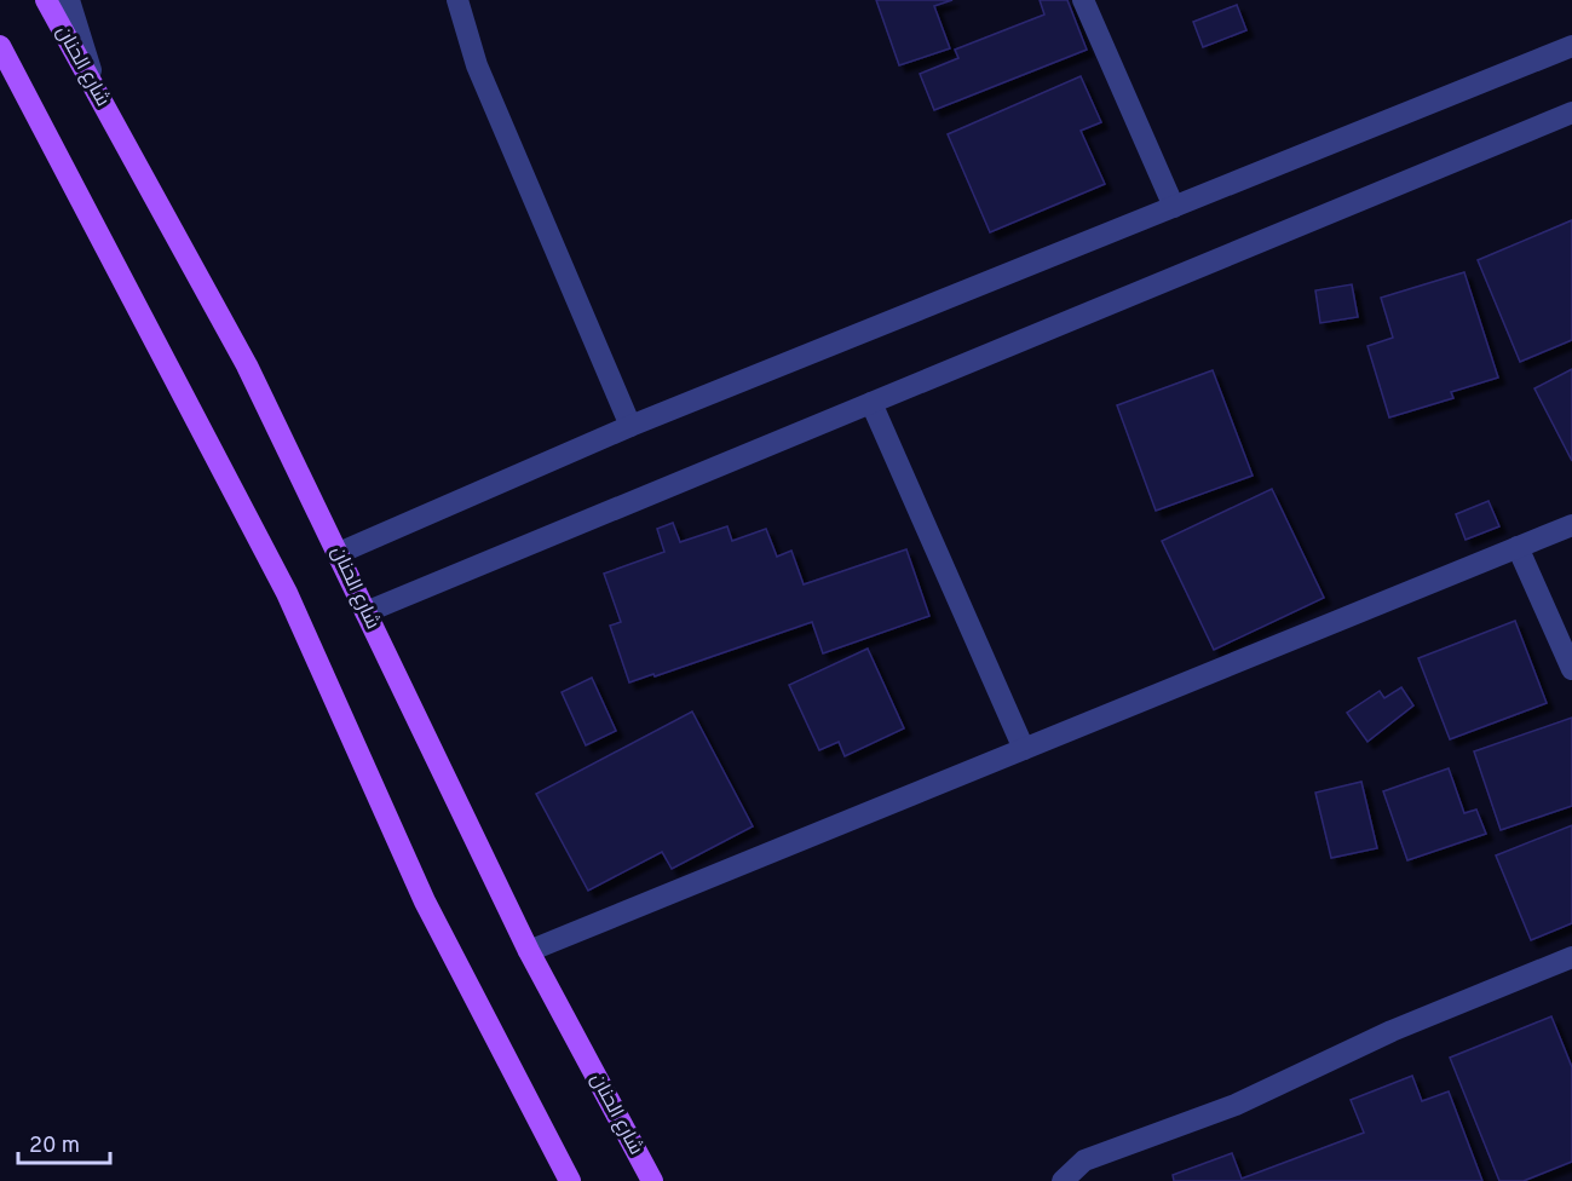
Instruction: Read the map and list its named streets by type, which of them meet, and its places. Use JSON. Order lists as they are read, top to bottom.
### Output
{
  "streets": {
    "main road": ["شارع الحنان"]
  },
  "scale_bar": "20 m"
}
